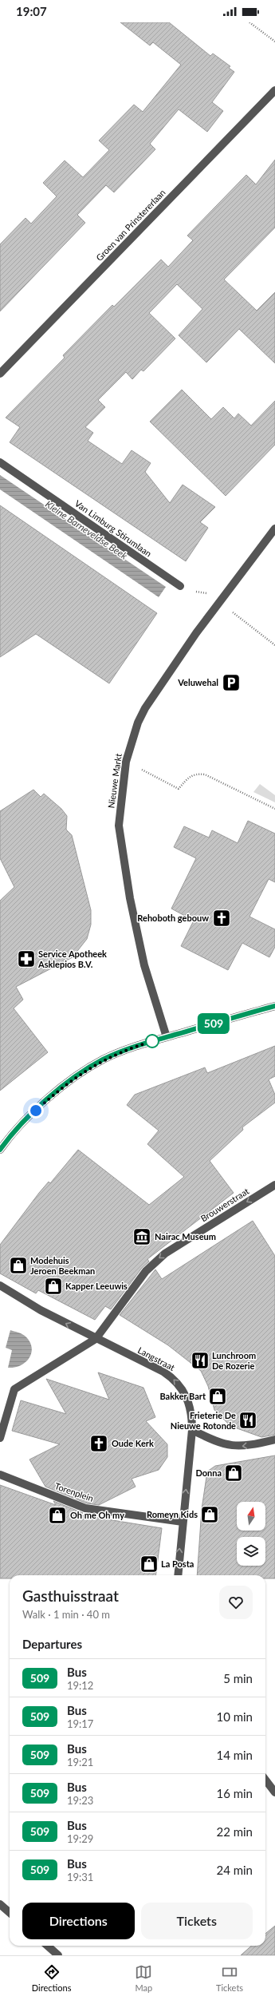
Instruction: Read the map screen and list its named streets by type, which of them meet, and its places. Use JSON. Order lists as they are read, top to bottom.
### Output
{
  "streets": {
    "street": [
      "Groen van Prinstererlaan",
      "Van Limburg Stirumlaan",
      "Nieuwe Markt",
      "Brouwerstraat",
      "Langstraat",
      "Torenplein"
    ]
  },
  "crossings": [
    ["Brouwerstraat", "Langstraat"],
    ["Langstraat", "Torenplein"]
  ],
  "one_way": ["Brouwerstraat", "Langstraat"],
  "water": ["Kleine Barneveldse Beek"],
  "places": {
    "parking": ["Veluwehal"],
    "church": ["Rehoboth gebouw", "Oude Kerk"],
    "pharmacy": ["Service Apotheek Asklepios B.V."],
    "museum": ["Nairac Museum"],
    "shop": [
      "Modehuis Jeroen Beekman",
      "Kapper Leeuwis",
      "Bakker Bart",
      "Donna",
      "Romeyn Kids",
      "Oh me Oh my",
      "La Posta"
    ],
    "restaurant": ["Lunchroom De Rozerie", "Frieterie De Nieuwe Rotonde"]
  },
  "lines": ["bus line 509"],
  "north": "top",
  "page": {
    "status": "19:07",
    "on_map": "509",
    "heading": [
      ["Gasthuisstraat", "Walk · 1 min · 40 m"],
      "Departures"
    ],
    "list": [
      {
        "mark": "509",
        "name": "Bus",
        "note": "19:12",
        "value": "5 min"
      },
      {
        "mark": "509",
        "name": "Bus",
        "note": "19:17",
        "value": "10 min"
      },
      {
        "mark": "509",
        "name": "Bus",
        "note": "19:21",
        "value": "14 min"
      },
      {
        "mark": "509",
        "name": "Bus",
        "note": "19:23",
        "value": "16 min"
      },
      {
        "mark": "509",
        "name": "Bus",
        "note": "19:29",
        "value": "22 min"
      },
      {
        "mark": "509",
        "name": "Bus",
        "note": "19:31",
        "value": "24 min"
      }
    ],
    "buttons": ["Directions", "Tickets"],
    "tabs": ["Directions", "Map", "Tickets"]
  }
}
